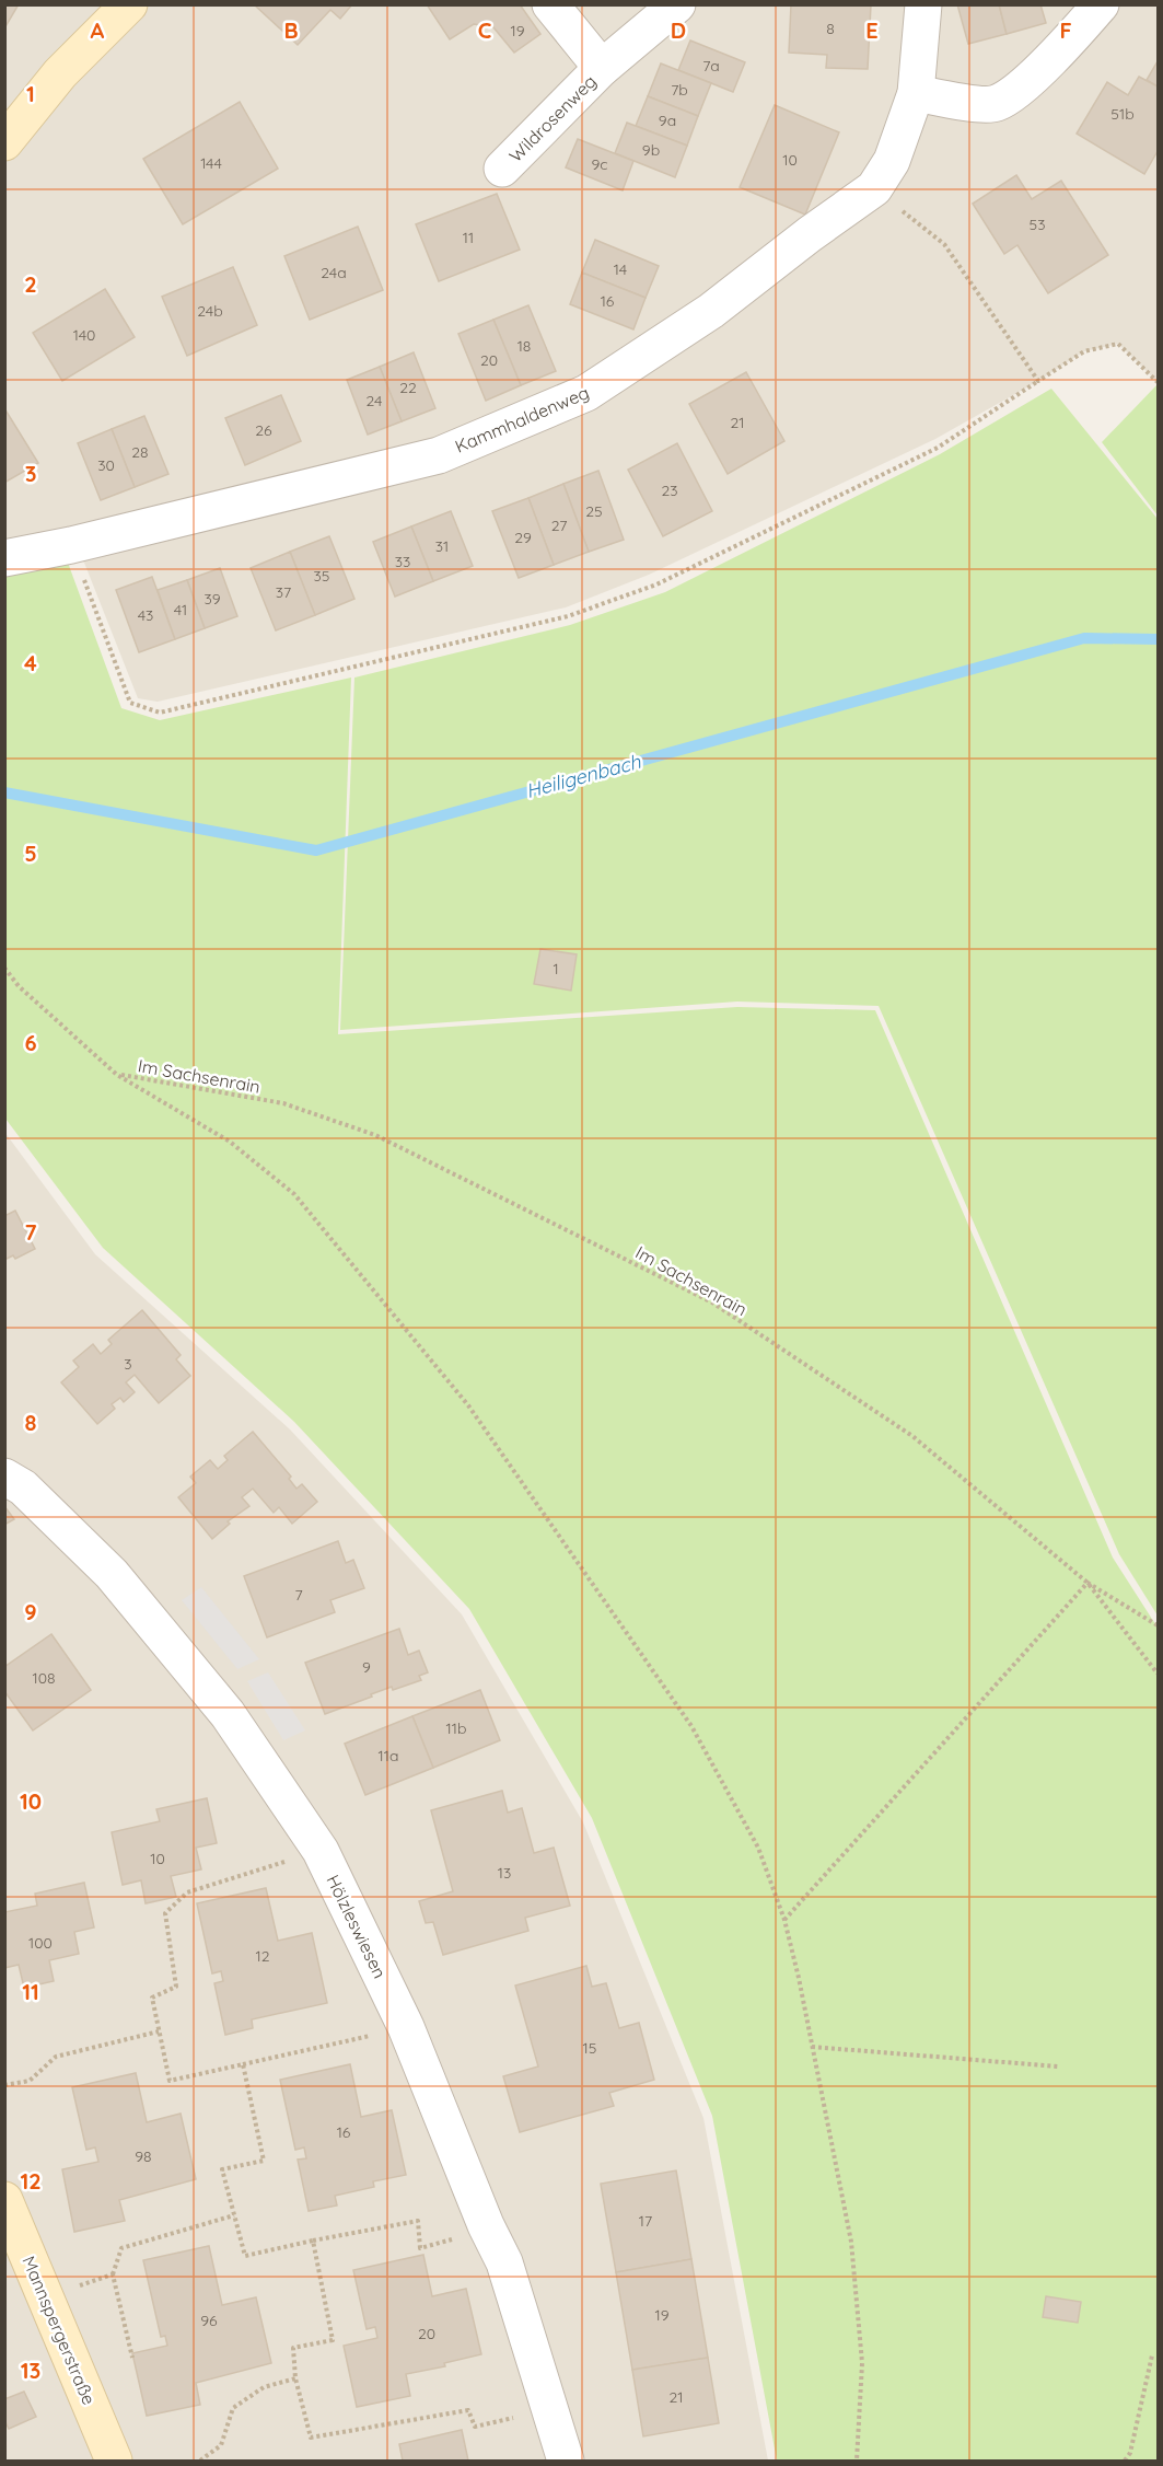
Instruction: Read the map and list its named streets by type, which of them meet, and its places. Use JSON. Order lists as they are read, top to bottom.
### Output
{
  "streets": {
    "street": [
      "Wildrosenweg",
      "Kammhaldenweg",
      "Hölzleswiesen",
      "Mannspergerstraße"
    ],
    "path": ["Im Sachsenrain"]
  },
  "water": ["Heiligenbach"],
  "house_numbers": [
    "8",
    "19",
    "7a",
    "7b",
    "51b",
    "9a",
    "9b",
    "10",
    "144",
    "9c",
    "53",
    "11",
    "14",
    "24a",
    "16",
    "24b",
    "140",
    "18",
    "20",
    "22",
    "24",
    "21",
    "26",
    "28",
    "30",
    "23",
    "25",
    "27",
    "29",
    "31",
    "33",
    "35",
    "37",
    "39",
    "41",
    "43",
    "1",
    "3",
    "7",
    "9",
    "108",
    "11b",
    "11a",
    "10",
    "13",
    "100",
    "12",
    "15",
    "16",
    "98",
    "17",
    "19",
    "96",
    "20",
    "21"
  ],
  "grid": {
    "columns": [
      "A",
      "B",
      "C",
      "D",
      "E",
      "F"
    ],
    "rows": [
      "1",
      "2",
      "3",
      "4",
      "5",
      "6",
      "7",
      "8",
      "9",
      "10",
      "11",
      "12",
      "13"
    ]
  }
}
